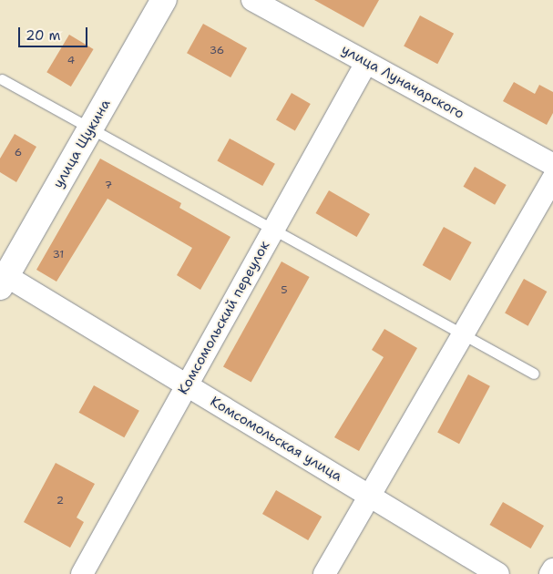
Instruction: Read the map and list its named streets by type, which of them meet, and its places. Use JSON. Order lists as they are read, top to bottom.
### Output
{
  "streets": {
    "street": [
      "улица Луначарского",
      "улица Щукина",
      "Комсомольский переулок",
      "Комсомольская улица"
    ]
  },
  "crossings": [
    ["улица Луначарского", "Комсомольский переулок"],
    ["улица Щукина", "Комсомольская улица"],
    ["Комсомольский переулок", "Комсомольская улица"]
  ],
  "house_numbers": [
    "36",
    "4",
    "6",
    "7",
    "31",
    "5",
    "2"
  ],
  "scale_bar": "20 m"
}
